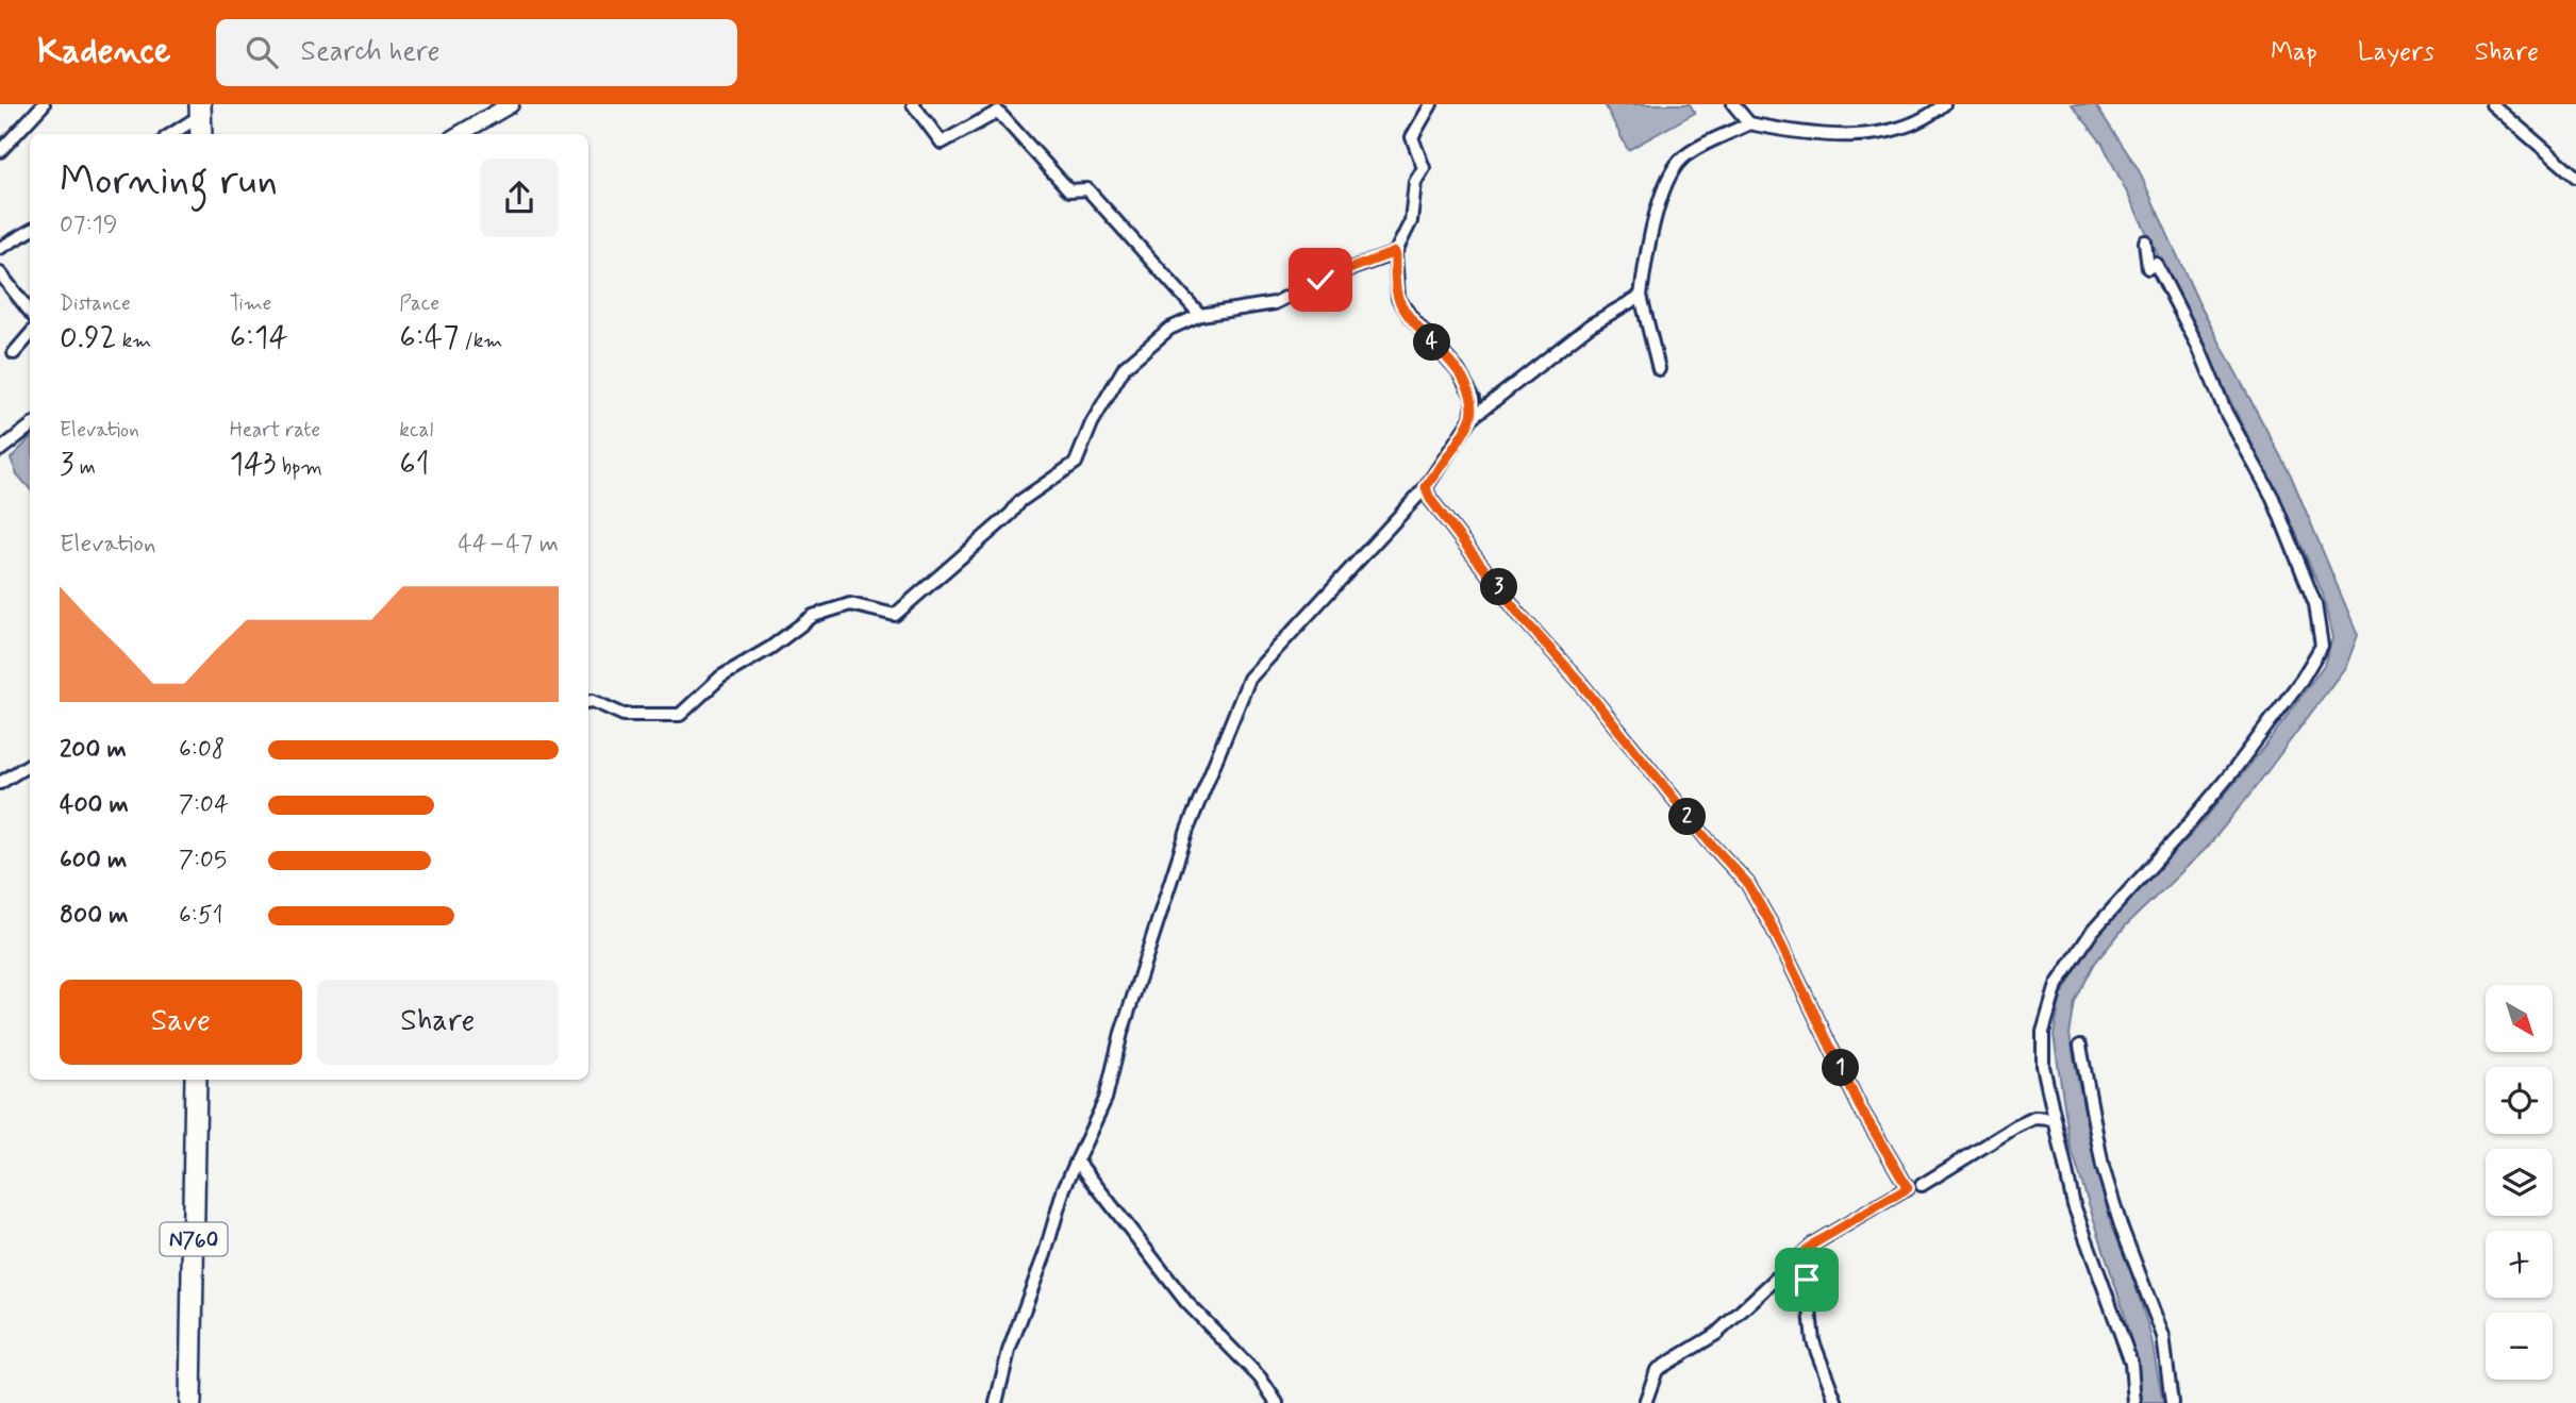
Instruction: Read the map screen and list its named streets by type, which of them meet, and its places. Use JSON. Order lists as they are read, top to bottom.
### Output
{
  "streets": {
    "highway": ["N760"]
  },
  "north": "bottom right",
  "page": {
    "header": "Kadence",
    "search": "Search here",
    "nav": ["Map", "Layers", "Share"],
    "heading": ["Morning run", "07:19"],
    "stats": [
      ["Distance", "0.92 km"],
      ["Time", "6:14"],
      ["Pace", "6:47 /km"],
      ["Elevation", "3 m"],
      ["Heart rate", "143 bpm"],
      ["kcal", "61"]
    ],
    "pins": [
      "4",
      "3",
      "2",
      "1"
    ],
    "chart": ["Elevation", "44–47 m"],
    "list": [
      {
        "name": "200 m",
        "note": "6:08"
      },
      {
        "name": "400 m",
        "note": "7:04"
      },
      {
        "name": "600 m",
        "note": "7:05"
      },
      {
        "name": "800 m",
        "note": "6:51"
      }
    ],
    "buttons": ["Save", "Share"],
    "map_buttons": ["+", "−"]
  }
}
